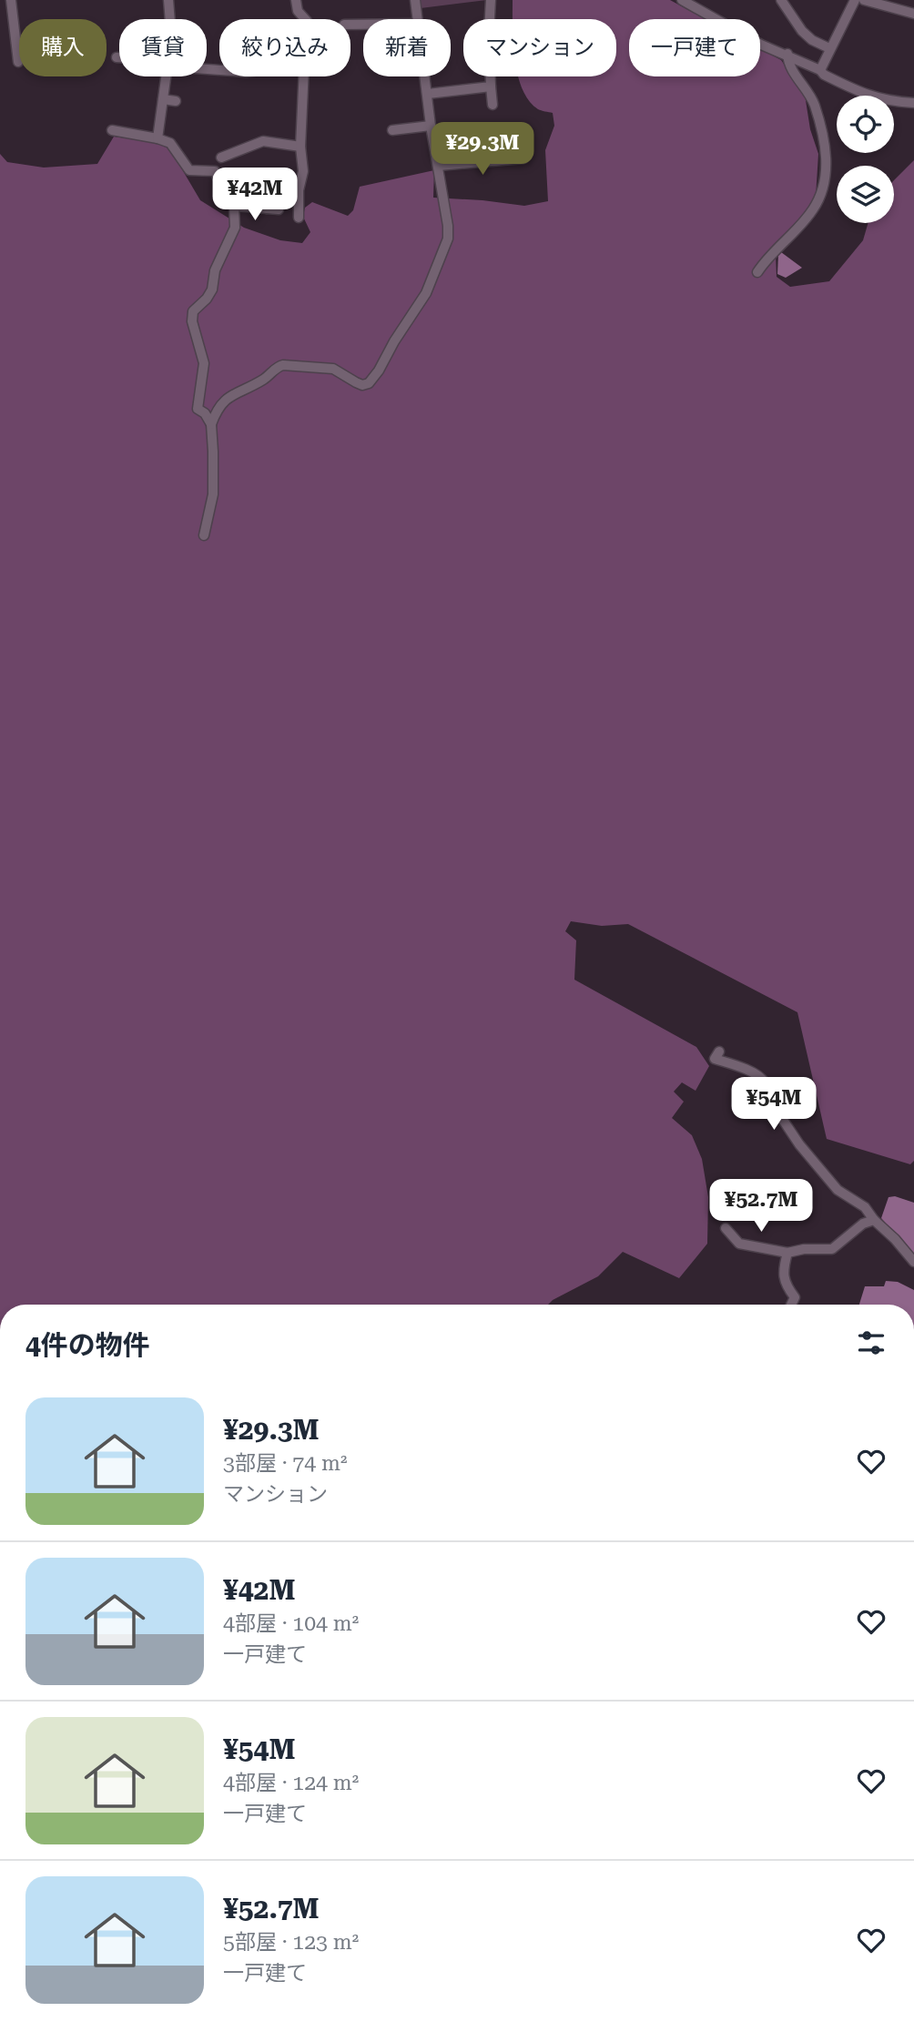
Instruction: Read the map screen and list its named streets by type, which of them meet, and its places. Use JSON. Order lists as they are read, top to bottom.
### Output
{
  "page": {
    "chip": [
      "購入",
      "賃貸",
      "絞り込み",
      "新着",
      "マンション",
      "一戸建て"
    ],
    "price": [
      "¥29.3M",
      "¥42M",
      "¥54M",
      "¥52.7M"
    ],
    "heading": "4件の物件",
    "list": [
      {
        "name": "¥29.3M",
        "note": "3部屋 · 74 m² · マンション"
      },
      {
        "name": "¥42M",
        "note": "4部屋 · 104 m² · 一戸建て"
      },
      {
        "name": "¥54M",
        "note": "4部屋 · 124 m² · 一戸建て"
      },
      {
        "name": "¥52.7M",
        "note": "5部屋 · 123 m² · 一戸建て"
      }
    ]
  }
}
